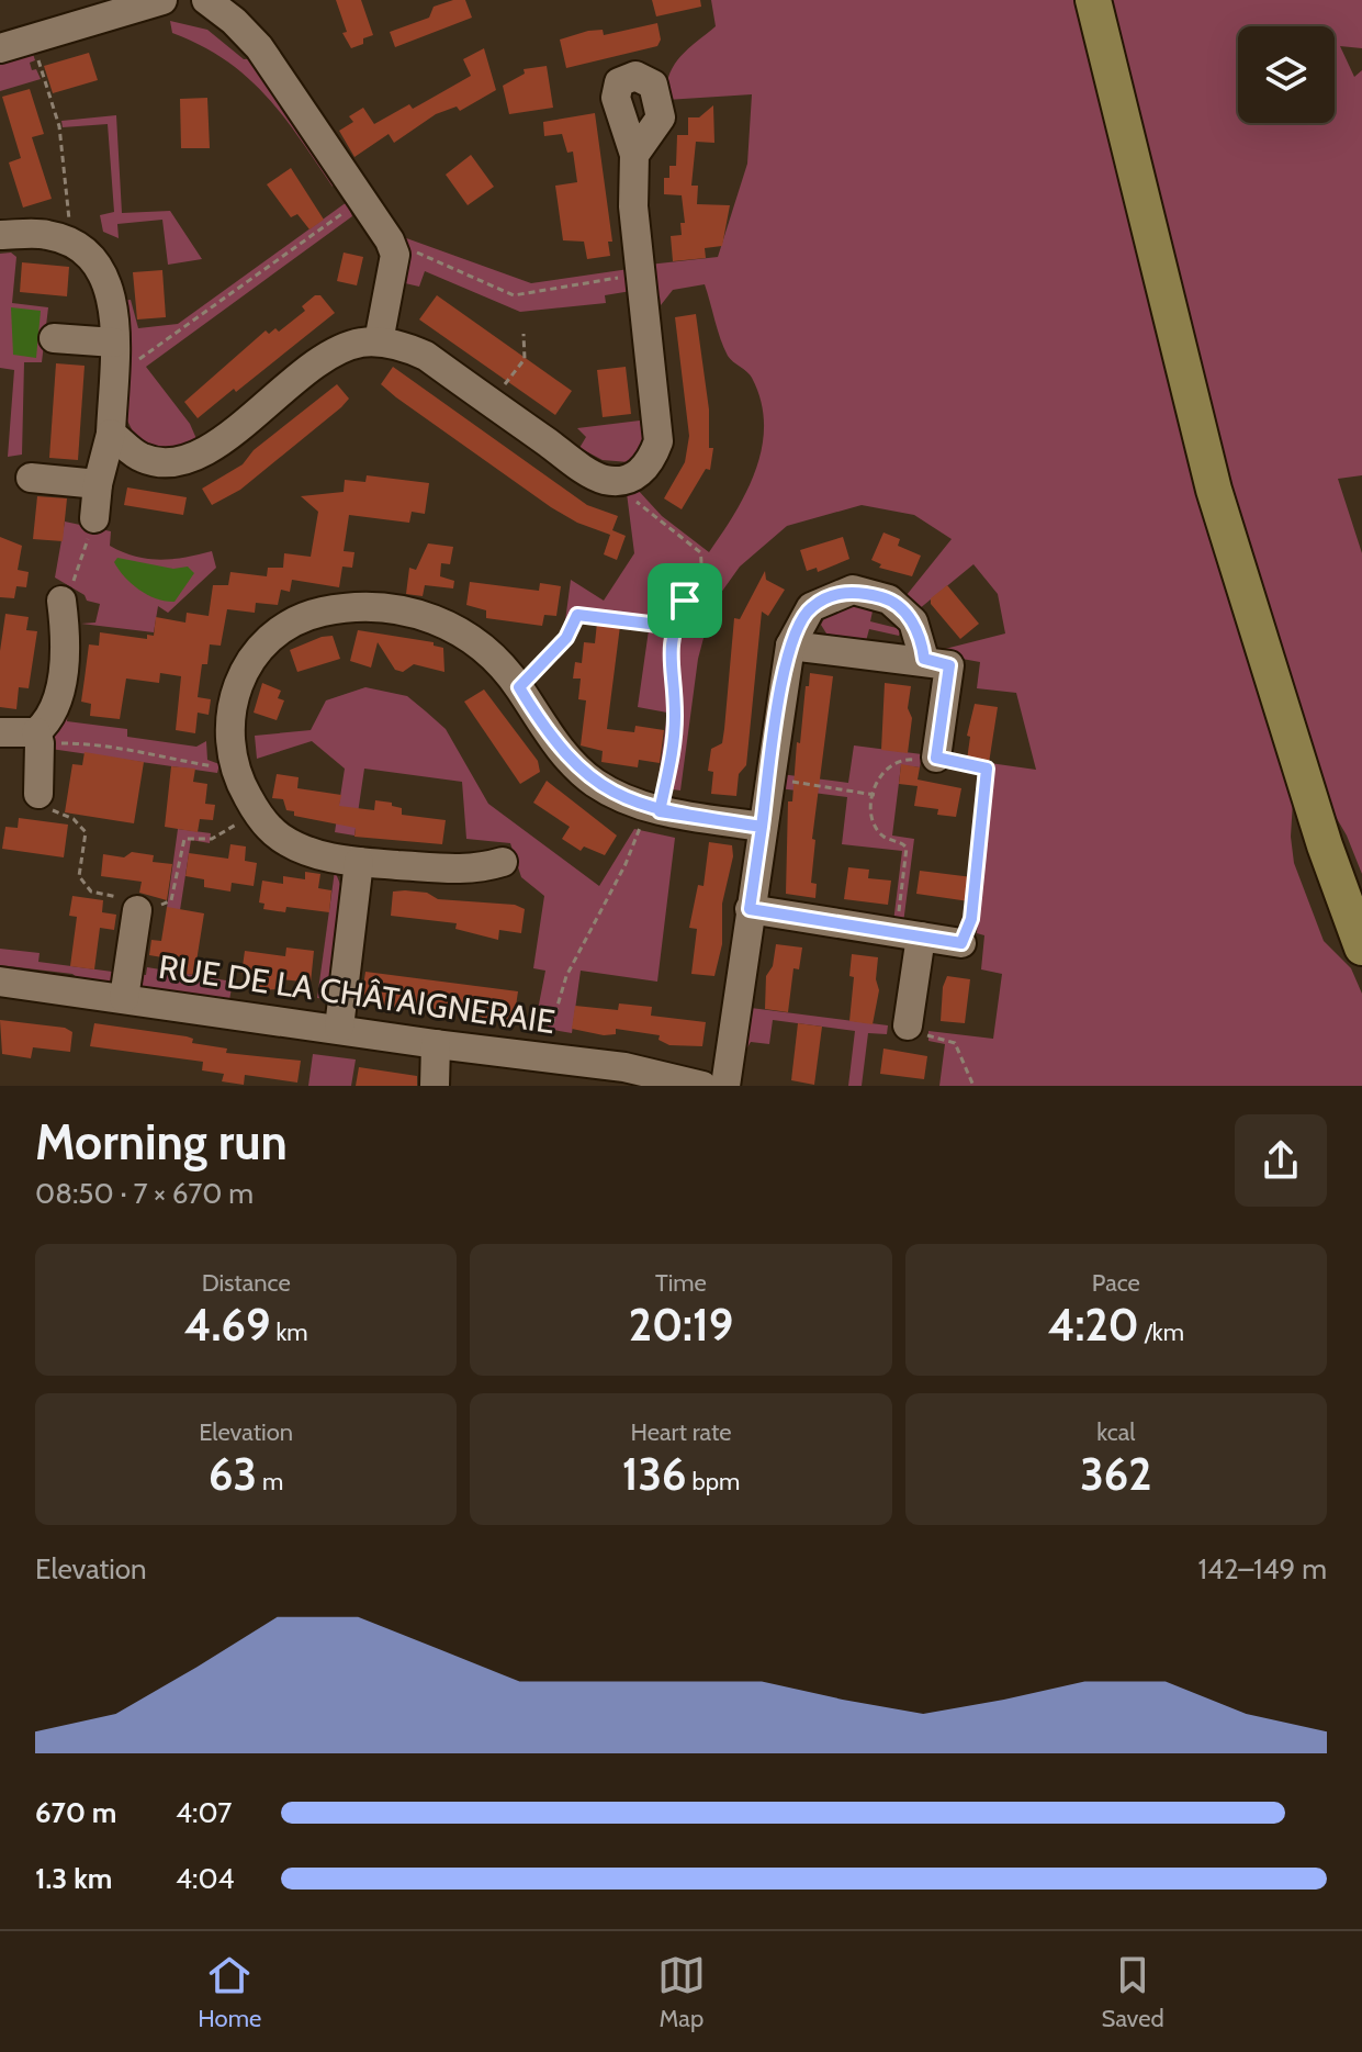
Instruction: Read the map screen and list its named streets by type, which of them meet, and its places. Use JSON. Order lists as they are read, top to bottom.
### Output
{
  "streets": {
    "street": ["RUE DE LA CHÂTAIGNERAIE"]
  },
  "page": {
    "heading": ["Morning run", "08:50 · 7 × 670 m"],
    "stats": [
      ["Distance", "4.69 km"],
      ["Time", "20:19"],
      ["Pace", "4:20 /km"],
      ["Elevation", "63 m"],
      ["Heart rate", "136 bpm"],
      ["kcal", "362"]
    ],
    "chart": ["Elevation", "142–149 m"],
    "list": [
      {
        "name": "670 m",
        "note": "4:07"
      },
      {
        "name": "1.3 km",
        "note": "4:04"
      }
    ],
    "tabs": ["Home", "Map", "Saved"]
  }
}
